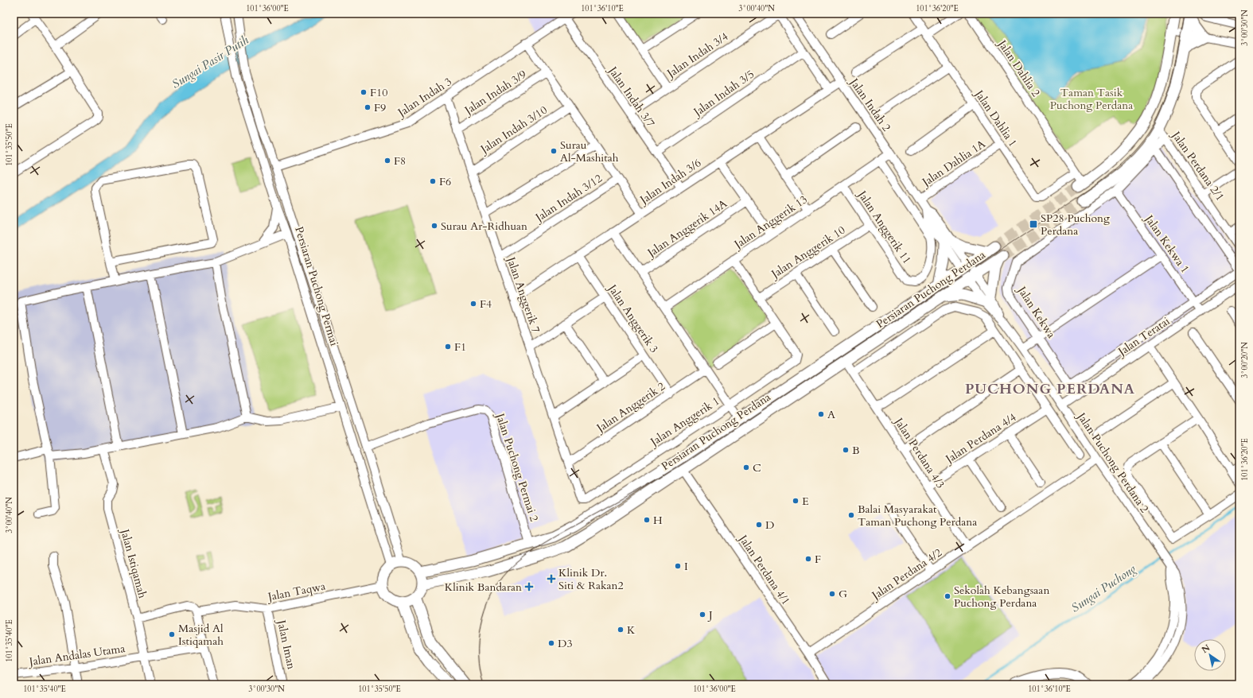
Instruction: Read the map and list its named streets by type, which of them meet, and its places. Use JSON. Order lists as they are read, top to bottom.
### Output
{
  "streets": {
    "main road": ["Persiaran Puchong Perdana"],
    "street": [
      "Jalan Indah 3/4",
      "Jalan Dahlia 2",
      "Jalan Indah 3/9",
      "Jalan Indah 3/5",
      "Jalan Indah 3",
      "Jalan Indah 3/7",
      "Jalan Indah 2",
      "Jalan Dahlia 1",
      "Jalan Indah 3/10",
      "Jalan Dahlia 1A",
      "Jalan Perdana 2/1",
      "Jalan Indah 3/6",
      "Jalan Indah 3/12",
      "Jalan Anggerik 13",
      "Jalan Anggerik 11",
      "Jalan Anggerik 14A",
      "Jalan Kekwa 1",
      "Jalan Anggerik 10",
      "Persiaran Puchong Permai",
      "Jalan Anggerik 7",
      "Jalan Kekwa",
      "Jalan Anggerik 3",
      "Jalan Teratai",
      "Jalan Anggerik 2",
      "Jalan Anggerik 1",
      "Jalan Perdana 4/4",
      "Jalan Perdana 4/3",
      "Jalan Puchong Perdana 2",
      "Jalan Puchong Permai 2",
      "Jalan Istiqamah",
      "Jalan Perdana 4/1",
      "Jalan Perdana 4/2",
      "Jalan Taqwa",
      "Jalan Iman",
      "Jalan Andalas Utama"
    ]
  },
  "crossings": [
    ["Jalan Indah 3/4", "Jalan Indah 3/7"],
    ["Jalan Dahlia 2", "Jalan Dahlia 1"],
    ["Jalan Indah 3/9", "Jalan Anggerik 7"],
    ["Jalan Indah 3/5", "Jalan Indah 3/7"],
    ["Jalan Indah 3", "Jalan Indah 3/7"],
    ["Jalan Indah 3", "Persiaran Puchong Permai"],
    ["Jalan Indah 3", "Jalan Anggerik 7"],
    ["Jalan Indah 3/7", "Jalan Indah 3/6"],
    ["Jalan Indah 2", "Jalan Dahlia 1A"],
    ["Jalan Indah 2", "Jalan Indah 3/6"],
    ["Jalan Indah 2", "Jalan Anggerik 13"],
    ["Jalan Indah 2", "Persiaran Puchong Perdana"],
    ["Jalan Indah 2", "Jalan Puchong Perdana 2"],
    ["Jalan Dahlia 1", "Jalan Dahlia 1A"],
    ["Jalan Indah 3/10", "Jalan Anggerik 7"],
    ["Jalan Perdana 2/1", "Jalan Kekwa"],
    ["Jalan Indah 3/6", "Jalan Anggerik 7"],
    ["Jalan Indah 3/6", "Jalan Anggerik 3"],
    ["Jalan Indah 3/12", "Jalan Anggerik 7"],
    ["Jalan Anggerik 13", "Jalan Anggerik 11"],
    ["Jalan Anggerik 11", "Jalan Anggerik 10"],
    ["Jalan Kekwa 1", "Jalan Kekwa"],
    ["Jalan Kekwa 1", "Jalan Teratai"],
    ["Persiaran Puchong Permai", "Persiaran Puchong Perdana"],
    ["Persiaran Puchong Permai", "Jalan Puchong Permai 2"],
    ["Persiaran Puchong Permai", "Jalan Taqwa"],
    ["Persiaran Puchong Perdana", "Jalan Perdana 4/3"],
    ["Persiaran Puchong Perdana", "Jalan Puchong Perdana 2"],
    ["Persiaran Puchong Perdana", "Jalan Puchong Permai 2"],
    ["Persiaran Puchong Perdana", "Jalan Perdana 4/1"],
    ["Persiaran Puchong Perdana", "Jalan Taqwa"],
    ["Jalan Anggerik 7", "Jalan Anggerik 2"],
    ["Jalan Anggerik 7", "Jalan Anggerik 1"],
    ["Jalan Kekwa", "Jalan Teratai"],
    ["Jalan Anggerik 3", "Jalan Anggerik 2"],
    ["Jalan Teratai", "Jalan Puchong Perdana 2"],
    ["Jalan Perdana 4/4", "Jalan Perdana 4/3"],
    ["Jalan Perdana 4/3", "Jalan Perdana 4/2"],
    ["Jalan Puchong Perdana 2", "Jalan Perdana 4/2"],
    ["Jalan Istiqamah", "Jalan Taqwa"],
    ["Jalan Istiqamah", "Jalan Andalas Utama"],
    ["Jalan Perdana 4/1", "Jalan Perdana 4/2"],
    ["Jalan Taqwa", "Jalan Iman"]
  ],
  "districts": ["PUCHONG PERDANA"],
  "water": ["Sungai Pasir Putih", "Sungai Puchong"],
  "parks": ["Taman Tasik Puchong Perdana"],
  "places": {
    "other": [
      "F10",
      "F9",
      "Surau Al-Mashitah",
      "F8",
      "F6",
      "Surau Ar-Ridhuan",
      "F4",
      "F1",
      "A",
      "B",
      "C",
      "E",
      "Balai Masyarakat Taman Puchong Perdana",
      "H",
      "D",
      "F",
      "I",
      "G",
      "Sekolah Kebangsaan Puchong Perdana",
      "J",
      "K",
      "Masjid Al Istiqamah",
      "D3"
    ],
    "transit": ["SP28 Puchong Perdana"],
    "health": ["Klinik Dr. Siti & Rakan2", "Klinik Bandaran"]
  },
  "north": "top left",
  "coordinates": [
    "101°36'00\"E",
    "101°36'10\"E",
    "3°00'40\"N",
    "101°36'20\"E",
    "3°00'30\"N",
    "101°35'50\"E",
    "3°00'20\"N",
    "101°35'40\"E"
  ]
}
